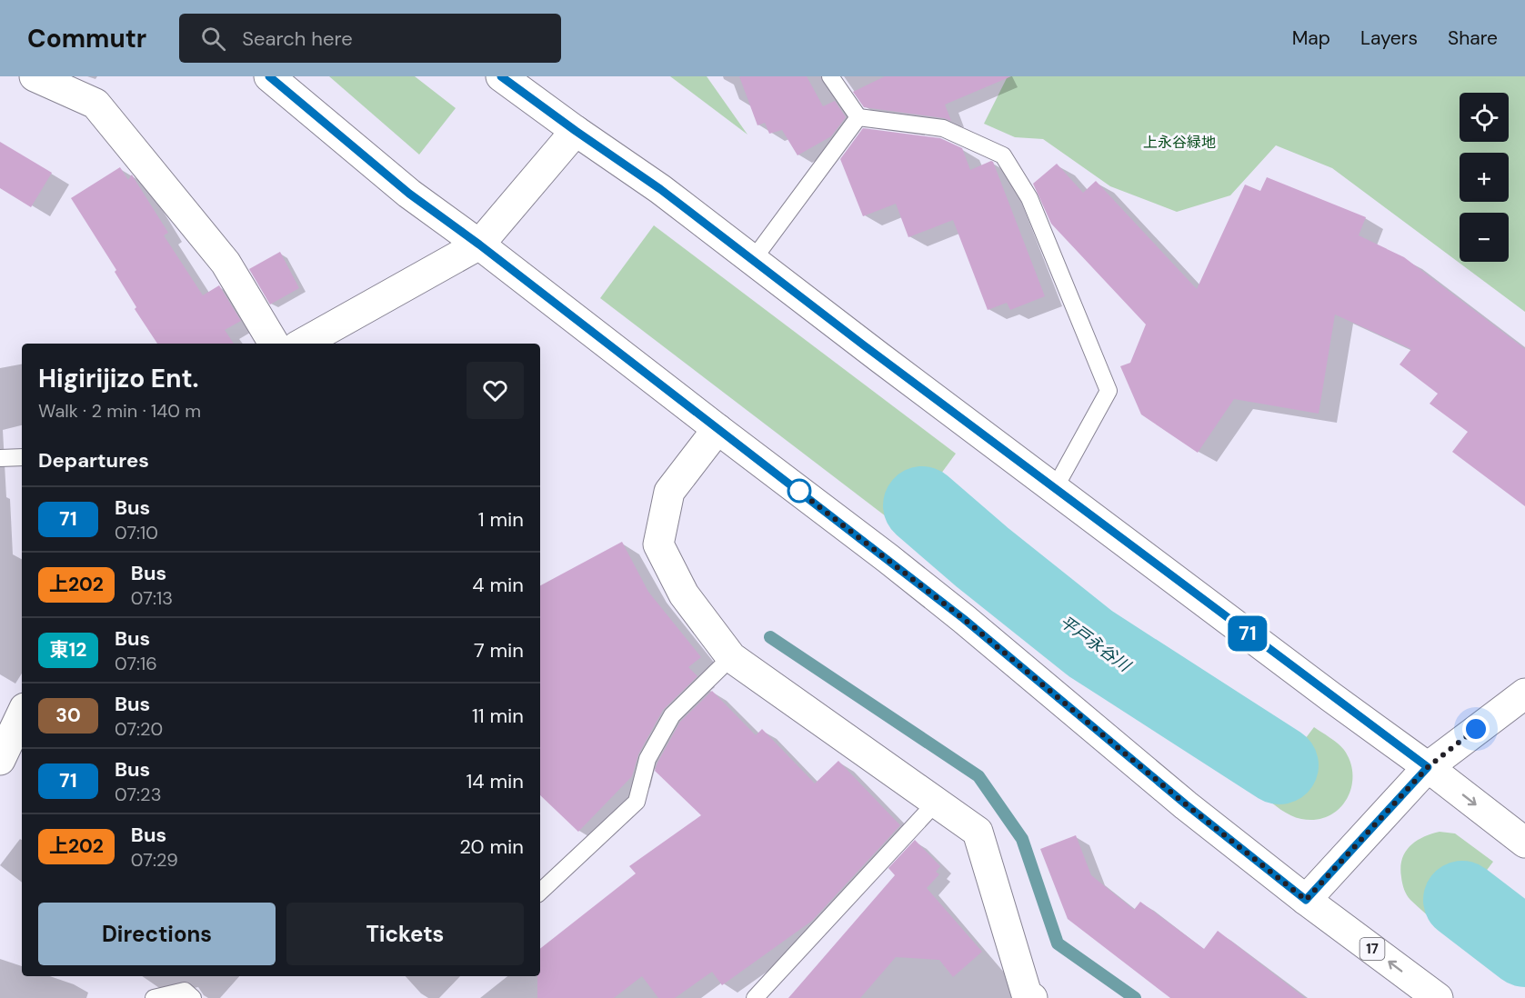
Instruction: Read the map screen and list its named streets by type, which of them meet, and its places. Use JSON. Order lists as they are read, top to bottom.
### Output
{
  "streets": {
    "main road": ["17"]
  },
  "water": ["平戸永谷川"],
  "parks": ["上永谷緑地"],
  "lines": ["bus line 71"],
  "page": {
    "header": "Commutr",
    "search": "Search here",
    "nav": ["Map", "Layers", "Share"],
    "on_map": "71",
    "map_buttons": ["+", "−"],
    "heading": [
      ["Higirijizo Ent.", "Walk · 2 min · 140 m"],
      "Departures"
    ],
    "list": [
      {
        "mark": "71",
        "name": "Bus",
        "note": "07:10",
        "value": "1 min"
      },
      {
        "mark": "上202",
        "name": "Bus",
        "note": "07:13",
        "value": "4 min"
      },
      {
        "mark": "東12",
        "name": "Bus",
        "note": "07:16",
        "value": "7 min"
      },
      {
        "mark": "30",
        "name": "Bus",
        "note": "07:20",
        "value": "11 min"
      },
      {
        "mark": "71",
        "name": "Bus",
        "note": "07:23",
        "value": "14 min"
      },
      {
        "mark": "上202",
        "name": "Bus",
        "note": "07:29",
        "value": "20 min"
      }
    ],
    "buttons": ["Directions", "Tickets"]
  }
}
